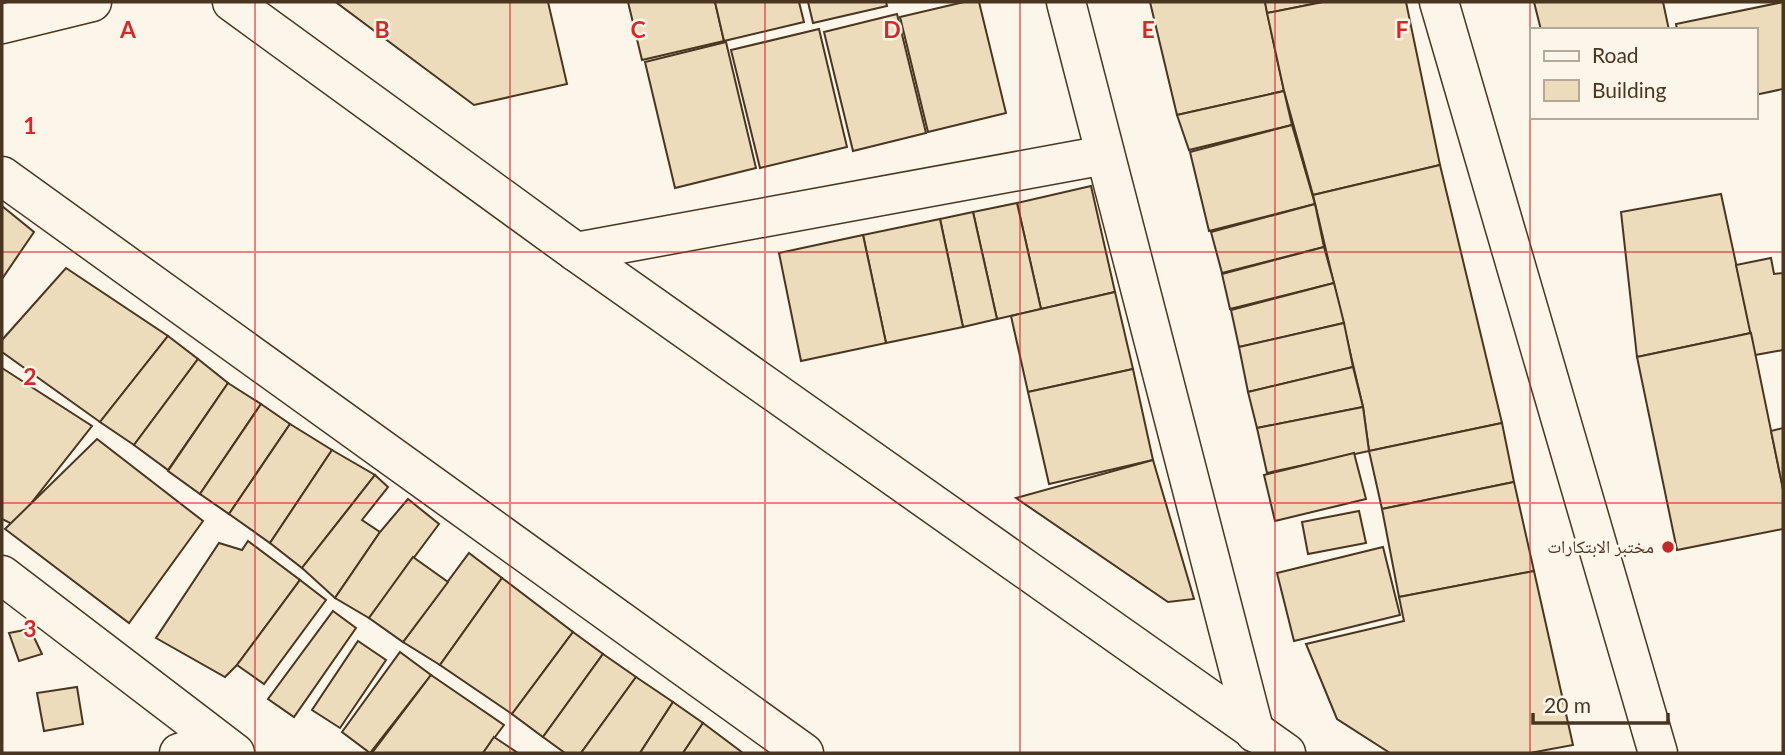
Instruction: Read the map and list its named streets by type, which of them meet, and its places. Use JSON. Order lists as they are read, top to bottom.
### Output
{
  "places": ["مختبر الابتكارات"],
  "legend": ["Road", "Building"],
  "scale_bar": "20 m",
  "grid": {
    "columns": [
      "A",
      "B",
      "C",
      "D",
      "E",
      "F"
    ],
    "rows": ["1", "2", "3"]
  }
}
